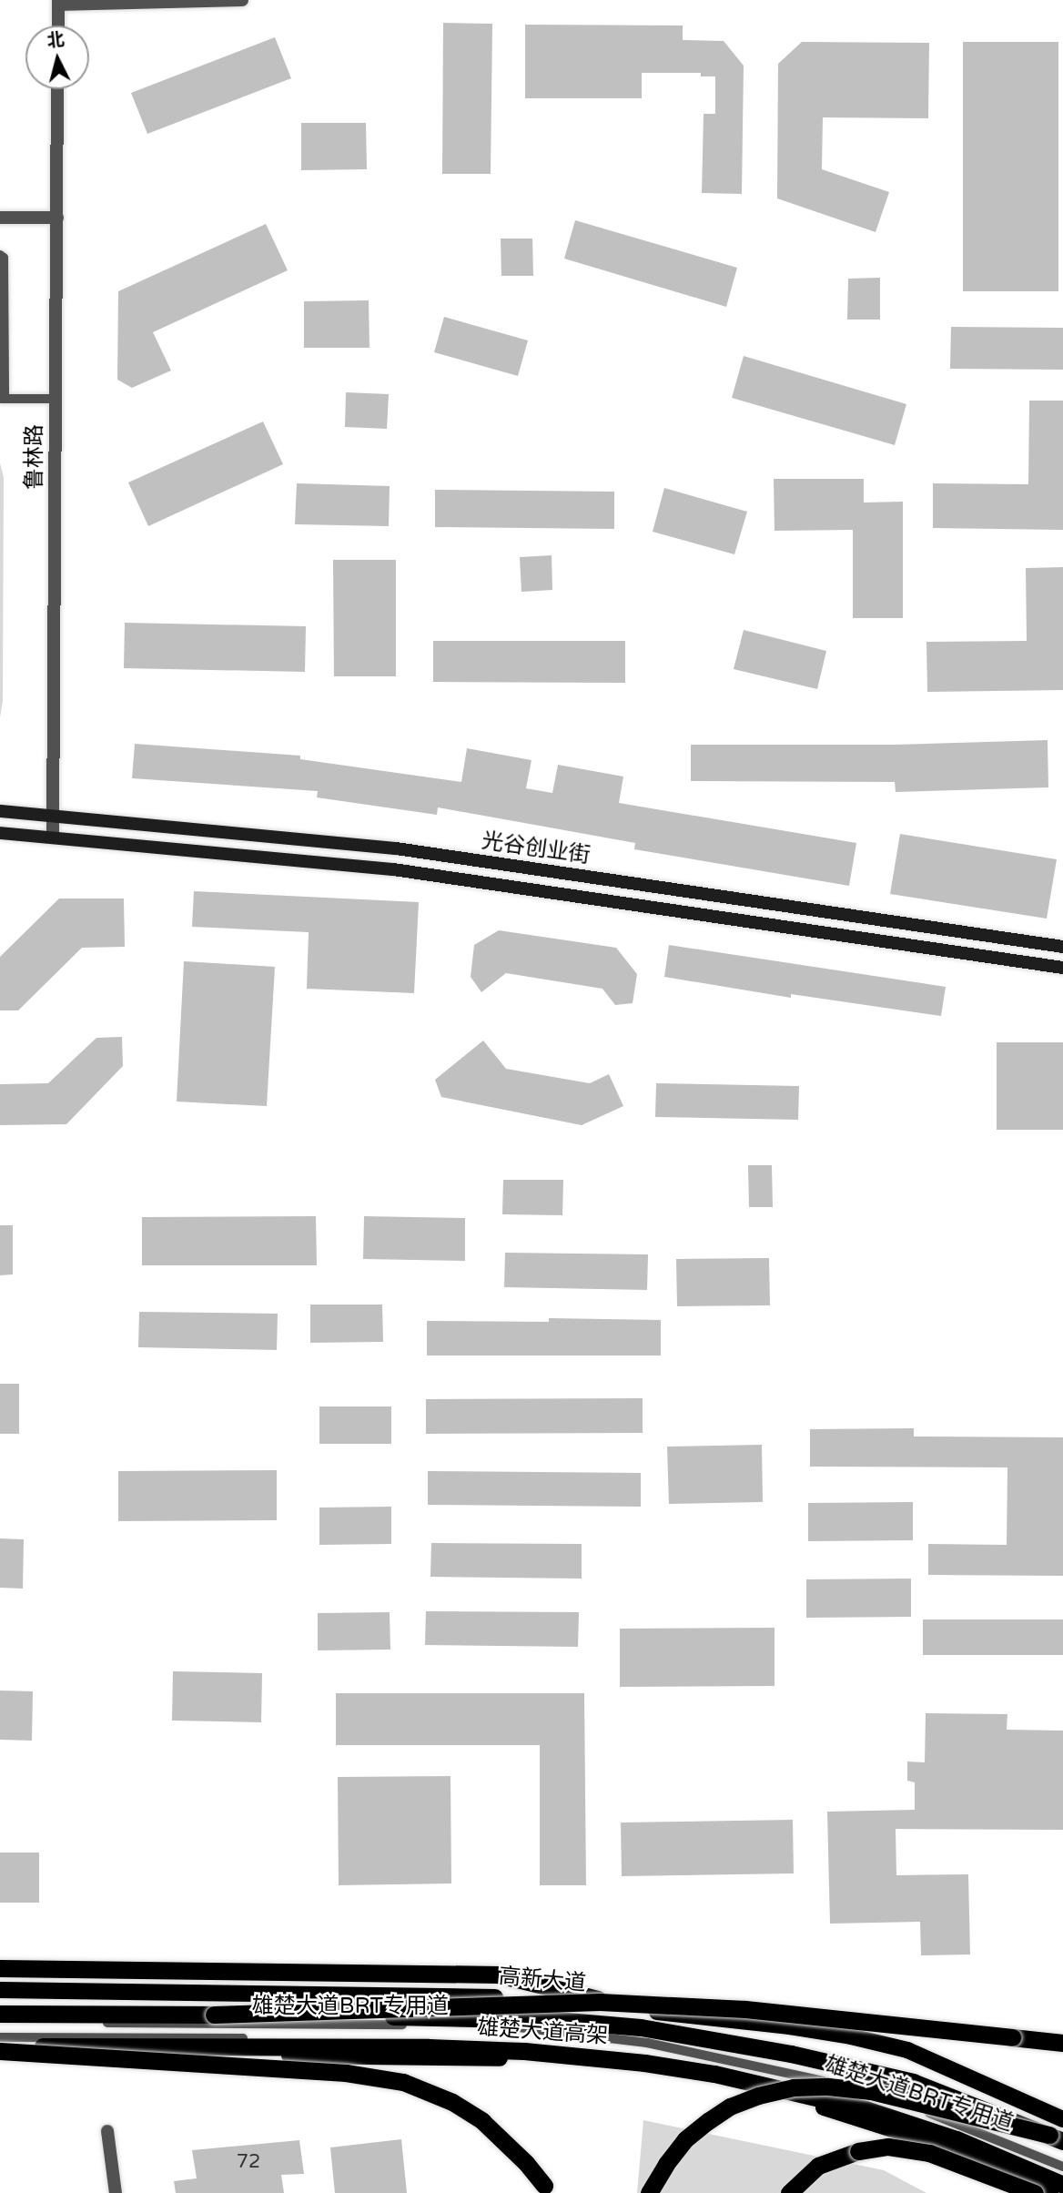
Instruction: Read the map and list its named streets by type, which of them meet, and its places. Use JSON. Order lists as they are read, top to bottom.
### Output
{
  "streets": {
    "highway": ["雄楚大道高架"],
    "main road": ["光谷创业街", "高新大道"],
    "street": ["鲁林路"],
    "lane": ["雄楚大道BRT专用道"]
  },
  "crossings": [
    ["鲁林路", "光谷创业街"]
  ],
  "house_numbers": ["72"],
  "north": "top"
}
